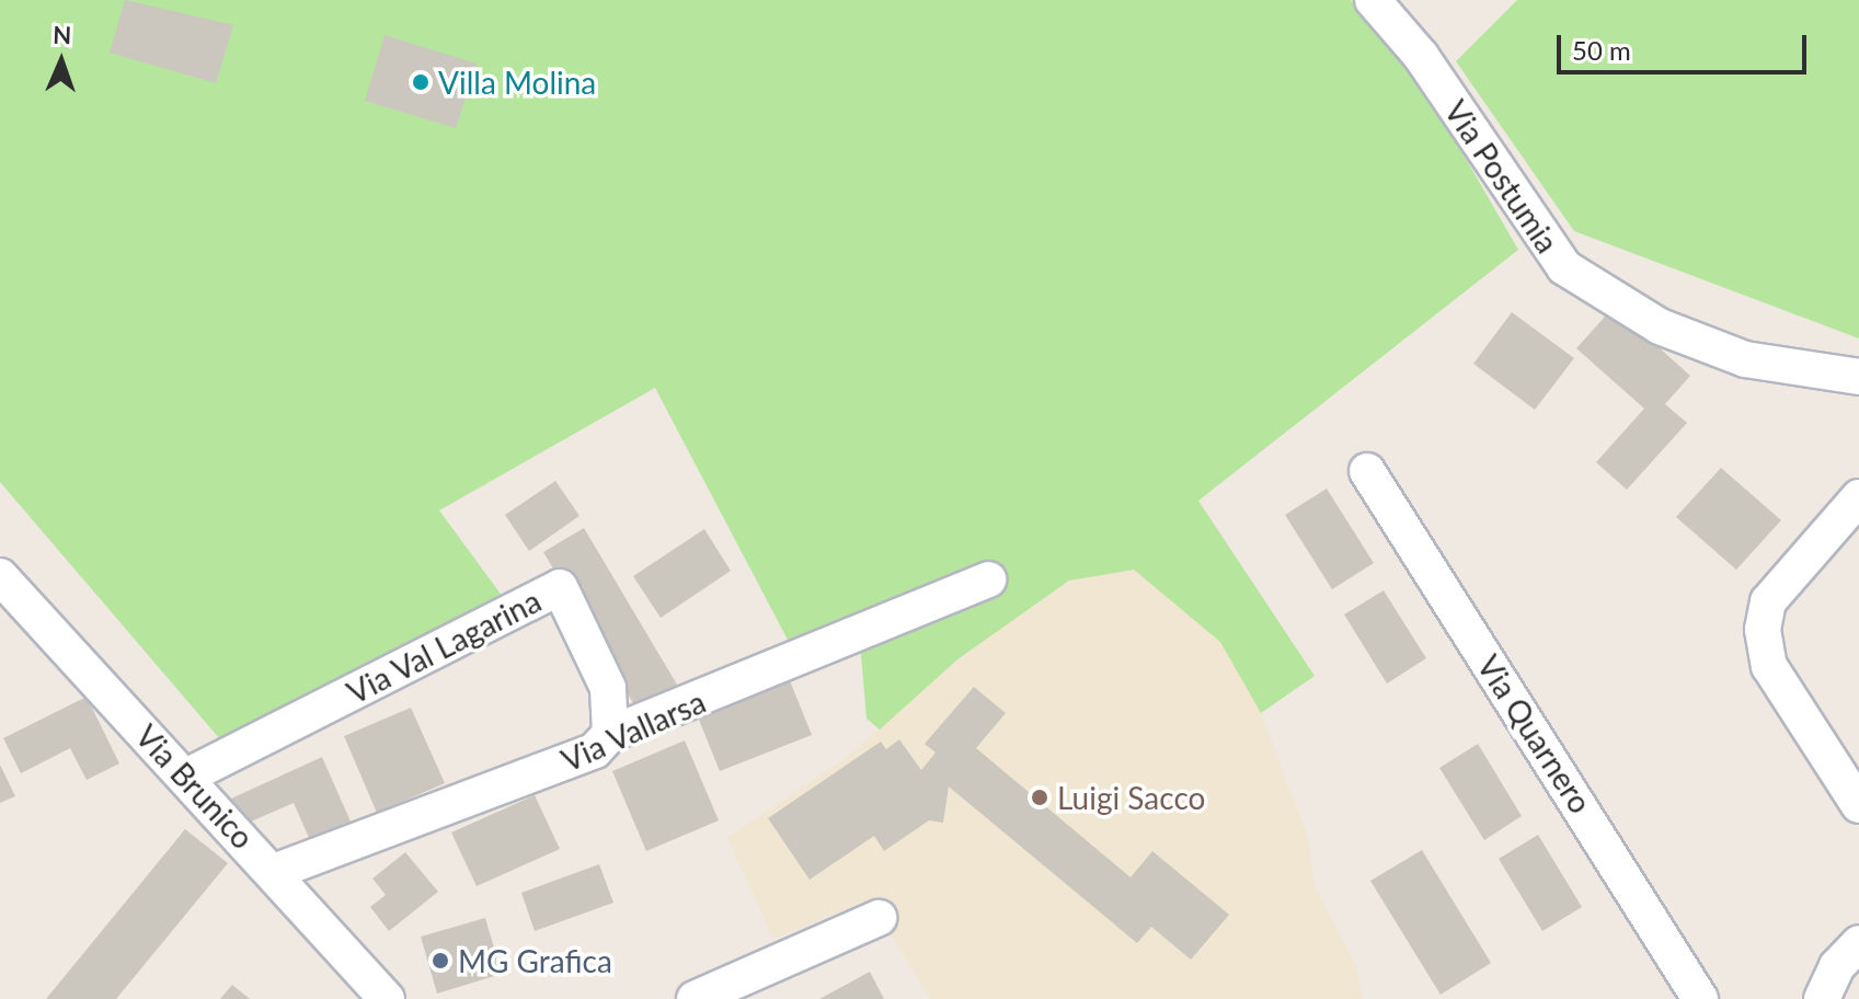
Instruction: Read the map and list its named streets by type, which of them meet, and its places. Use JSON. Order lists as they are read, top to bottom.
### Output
{
  "streets": {
    "street": [
      "Via Postumia",
      "Via Val Lagarina",
      "Via Vallarsa",
      "Via Quarnero",
      "Via Brunico"
    ]
  },
  "crossings": [
    ["Via Val Lagarina", "Via Vallarsa"],
    ["Via Val Lagarina", "Via Brunico"],
    ["Via Vallarsa", "Via Brunico"]
  ],
  "places": ["Villa Molina", "Luigi Sacco", "MG Grafica"],
  "scale_bar": "50 m",
  "north": "top"
}
